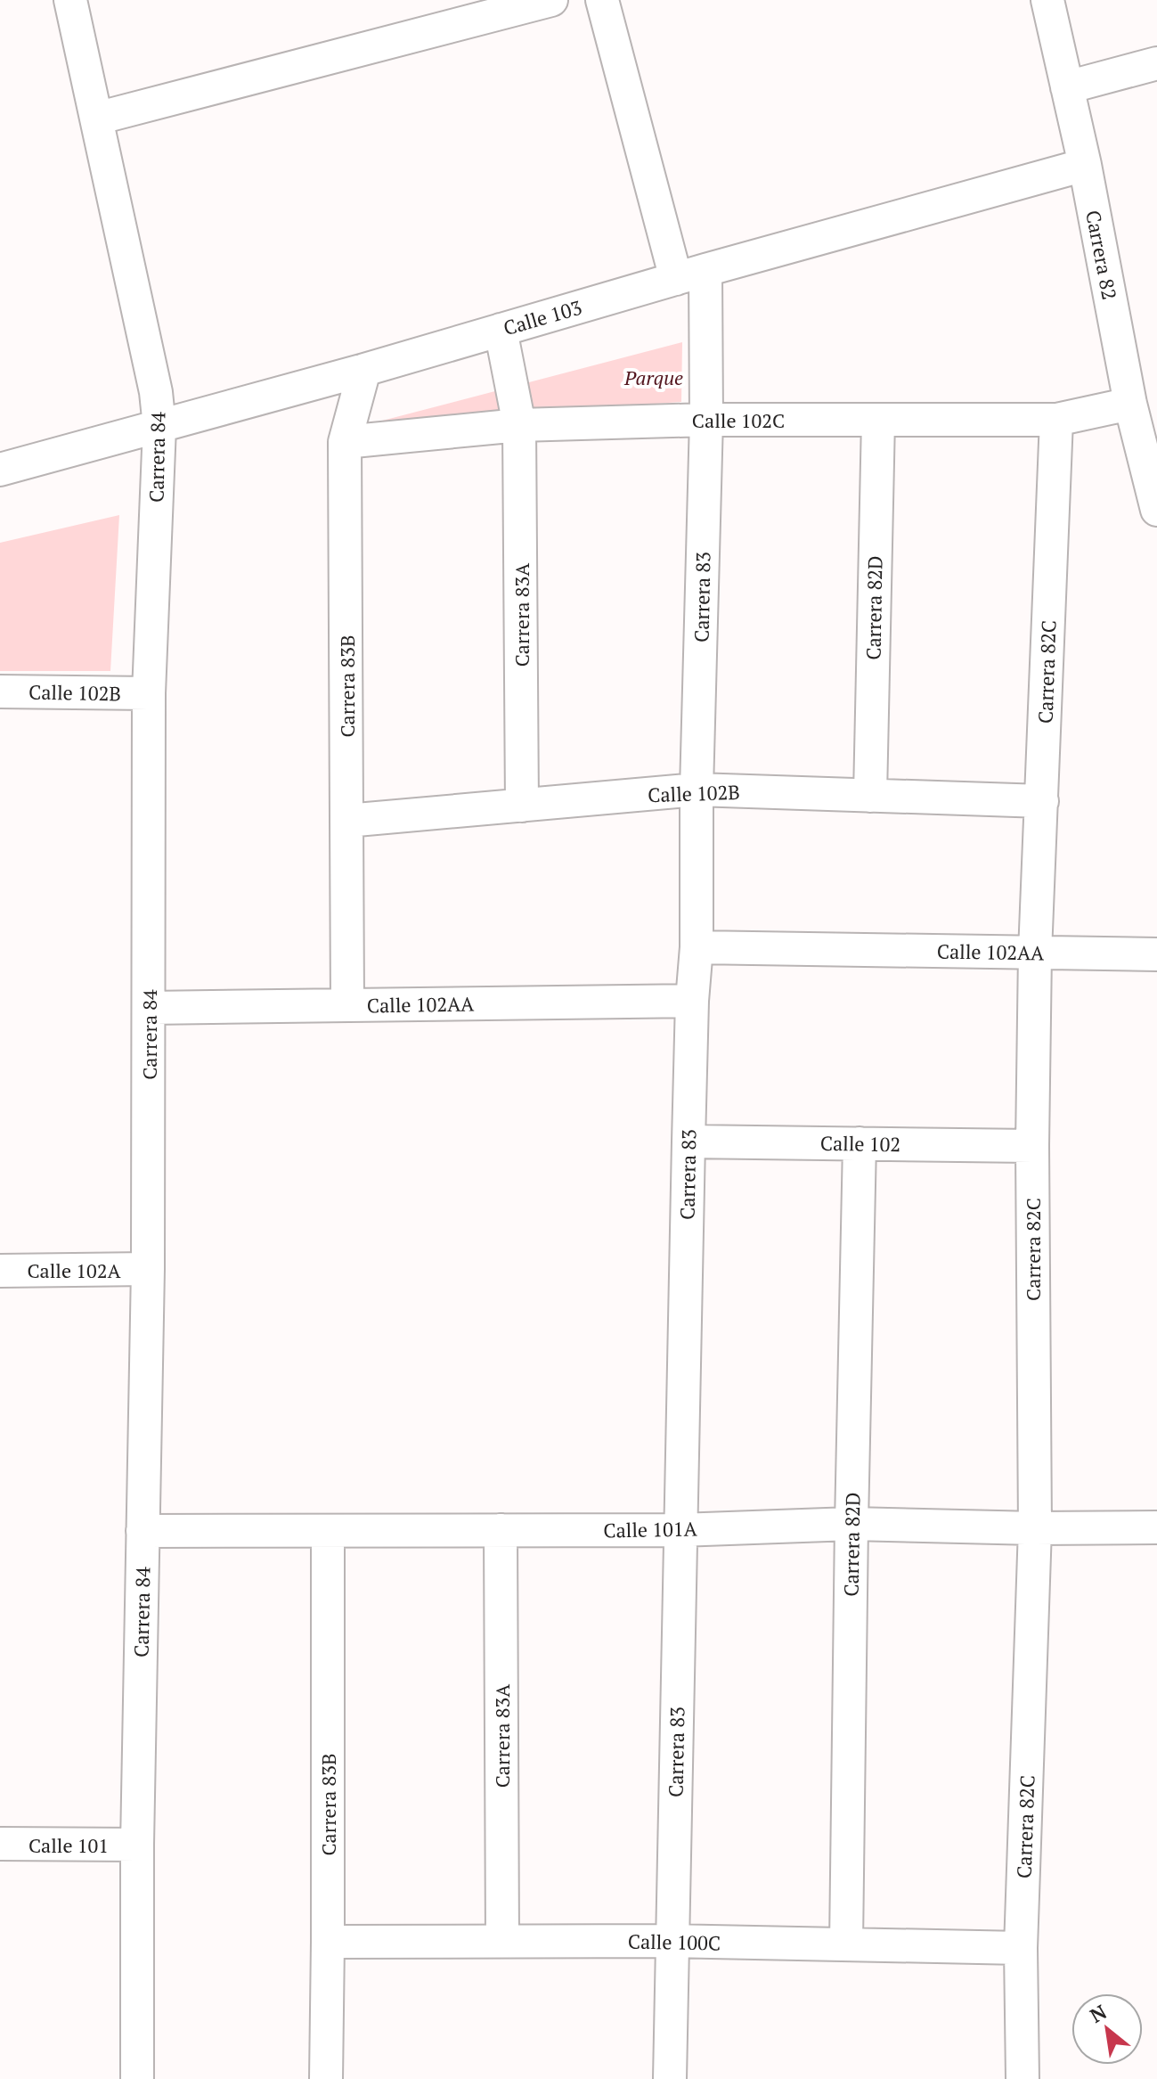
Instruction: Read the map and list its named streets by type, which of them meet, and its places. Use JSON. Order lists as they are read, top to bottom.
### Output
{
  "streets": {
    "street": [
      "Carrera 82",
      "Calle 103",
      "Calle 102C",
      "Carrera 84",
      "Carrera 83",
      "Carrera 82D",
      "Carrera 83A",
      "Carrera 82C",
      "Carrera 83B",
      "Calle 102B",
      "Calle 102AA",
      "Calle 102",
      "Calle 102A",
      "Calle 101A",
      "Calle 101",
      "Calle 100C"
    ]
  },
  "crossings": [
    ["Carrera 82", "Calle 103"],
    ["Carrera 82", "Calle 102C"],
    ["Calle 103", "Carrera 84"],
    ["Calle 103", "Carrera 83"],
    ["Calle 103", "Carrera 83A"],
    ["Calle 103", "Carrera 83B"],
    ["Calle 102C", "Carrera 83"],
    ["Calle 102C", "Carrera 82D"],
    ["Calle 102C", "Carrera 83A"],
    ["Calle 102C", "Carrera 82C"],
    ["Calle 102C", "Carrera 83B"],
    ["Carrera 84", "Calle 102B"],
    ["Carrera 84", "Calle 102AA"],
    ["Carrera 84", "Calle 102A"],
    ["Carrera 84", "Calle 101A"],
    ["Carrera 84", "Calle 101"],
    ["Carrera 83", "Calle 102B"],
    ["Carrera 83", "Calle 102AA"],
    ["Carrera 83", "Calle 102"],
    ["Carrera 83", "Calle 101A"],
    ["Carrera 83", "Calle 100C"],
    ["Carrera 82D", "Calle 102B"],
    ["Carrera 82D", "Calle 102"],
    ["Carrera 82D", "Calle 101A"],
    ["Carrera 82D", "Calle 100C"],
    ["Carrera 83A", "Calle 102B"],
    ["Carrera 83A", "Calle 101A"],
    ["Carrera 83A", "Calle 100C"],
    ["Carrera 82C", "Calle 102B"],
    ["Carrera 82C", "Calle 102AA"],
    ["Carrera 82C", "Calle 102"],
    ["Carrera 82C", "Calle 101A"],
    ["Carrera 82C", "Calle 100C"],
    ["Carrera 83B", "Calle 102B"],
    ["Carrera 83B", "Calle 102AA"],
    ["Carrera 83B", "Calle 101A"],
    ["Carrera 83B", "Calle 100C"]
  ],
  "parks": ["Parque"],
  "north": "top left"
}
